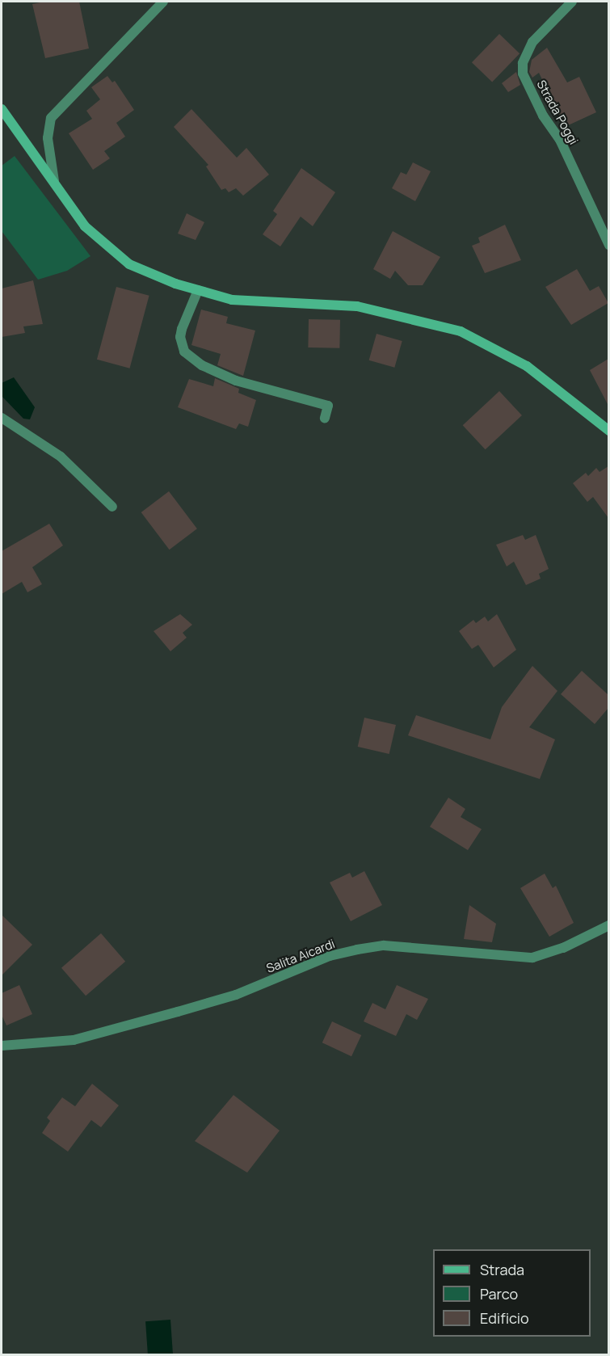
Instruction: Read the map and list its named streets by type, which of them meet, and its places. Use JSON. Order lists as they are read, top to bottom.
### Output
{
  "streets": {
    "street": ["Strada Poggi", "Salita Aicardi"]
  },
  "legend": ["Strada", "Parco", "Edificio"]
}
